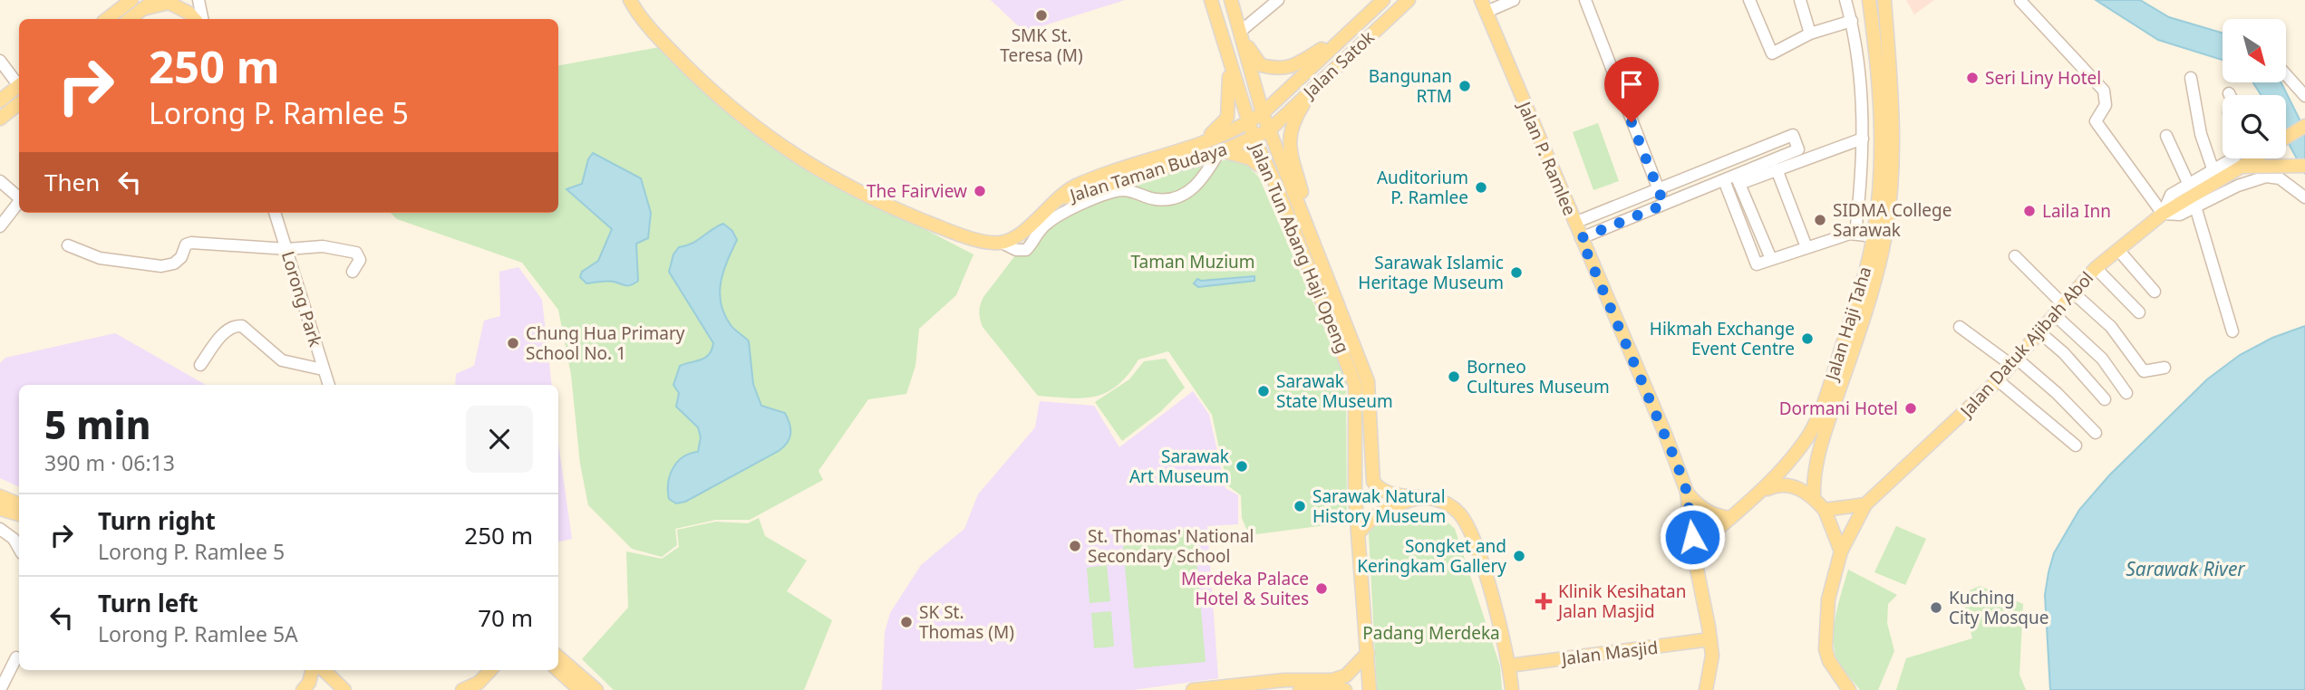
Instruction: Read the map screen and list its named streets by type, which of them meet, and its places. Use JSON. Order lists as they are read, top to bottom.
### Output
{
  "streets": {
    "main road": [
      "Jalan Satok",
      "Jalan P. Ramlee",
      "Jalan Taman Budaya",
      "Jalan Tun Abang Haji Openg",
      "Jalan Haji Taha",
      "Jalan Datuk Ajibah Abol",
      "Jalan Masjid"
    ],
    "street": ["Lorong Park"]
  },
  "crossings": [
    ["Jalan Satok", "Jalan Taman Budaya"],
    ["Jalan Satok", "Jalan Tun Abang Haji Openg"],
    ["Jalan P. Ramlee", "Jalan Haji Taha"],
    ["Jalan P. Ramlee", "Jalan Masjid"],
    ["Jalan Taman Budaya", "Jalan Tun Abang Haji Openg"],
    ["Jalan Tun Abang Haji Openg", "Jalan Masjid"]
  ],
  "water": ["Sarawak River"],
  "parks": ["Taman Muzium", "Padang Merdeka"],
  "places": {
    "other": [
      "SMK St. Teresa (M)",
      "Seri Liny Hotel",
      "Bangunan RTM",
      "Auditorium P. Ramlee",
      "The Fairview",
      "Laila Inn",
      "SIDMA College Sarawak",
      "Sarawak Islamic Heritage Museum",
      "Hikmah Exchange Event Centre",
      "Chung Hua Primary School No. 1",
      "Borneo Cultures Museum",
      "Sarawak State Museum",
      "Dormani Hotel",
      "Sarawak Art Museum",
      "Sarawak Natural History Museum",
      "St. Thomas' National Secondary School",
      "Songket and Keringkam Gallery",
      "Merdeka Palace Hotel & Suites",
      "Kuching City Mosque",
      "SK St. Thomas (M)"
    ],
    "health": ["Klinik Kesihatan Jalan Masjid"]
  },
  "north": "bottom right",
  "page": {
    "turn": ["250 m", "Lorong P. Ramlee 5"],
    "then": "Then",
    "heading": ["5 min", "390 m · 06:13"],
    "list": [
      {
        "name": "Turn right",
        "note": "Lorong P. Ramlee 5",
        "value": "250 m"
      },
      {
        "name": "Turn left",
        "note": "Lorong P. Ramlee 5A",
        "value": "70 m"
      }
    ]
  }
}
